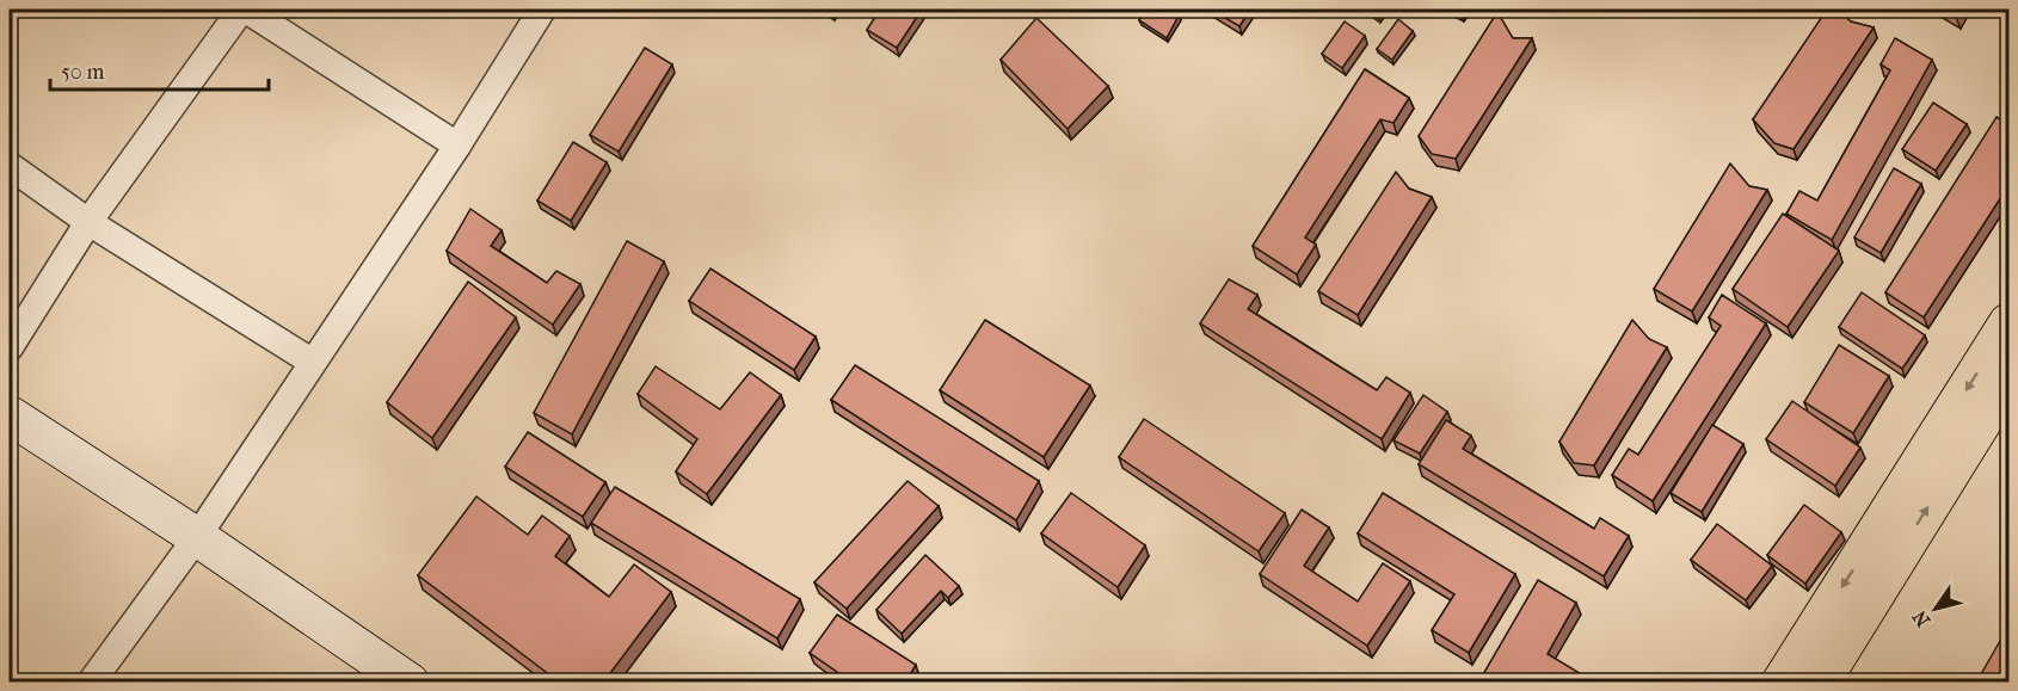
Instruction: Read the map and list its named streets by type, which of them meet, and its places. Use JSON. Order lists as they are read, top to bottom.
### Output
{
  "scale_bar": "50 m",
  "north": "bottom left"
}
